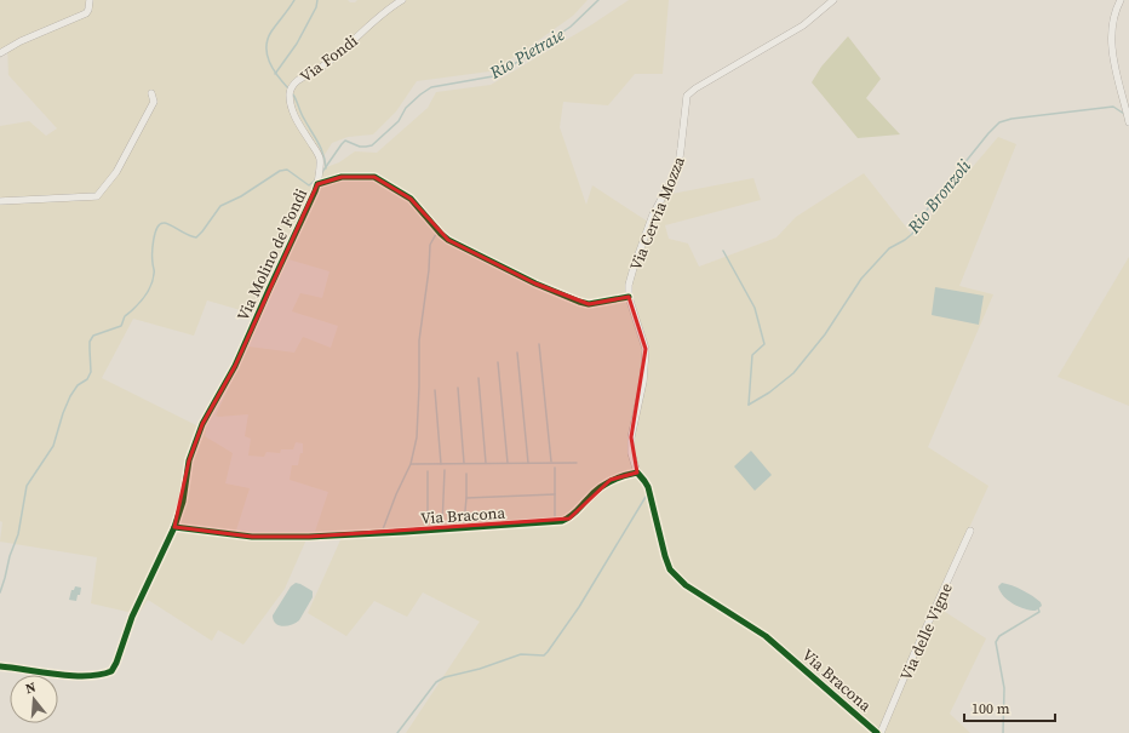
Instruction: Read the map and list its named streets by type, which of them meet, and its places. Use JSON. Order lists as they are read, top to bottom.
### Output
{
  "streets": {
    "street": [
      "Via Fondi",
      "Via Cervia Mozza",
      "Via Molino de' Fondi",
      "Via Bracona",
      "Via delle Vigne"
    ]
  },
  "crossings": [
    ["Via Fondi", "Via Molino de' Fondi"],
    ["Via Cervia Mozza", "Via Molino de' Fondi"],
    ["Via Cervia Mozza", "Via Bracona"],
    ["Via Molino de' Fondi", "Via Bracona"]
  ],
  "water": ["Rio Pietraie", "Rio Bronzoli"],
  "scale_bar": "100 m",
  "north": "top"
}
